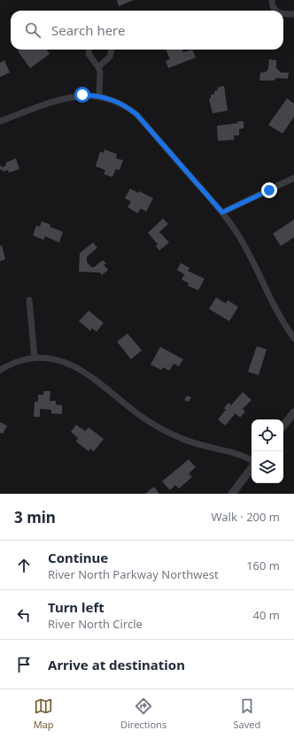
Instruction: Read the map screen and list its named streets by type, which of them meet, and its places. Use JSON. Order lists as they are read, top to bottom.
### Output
{
  "page": {
    "search": "Search here",
    "heading": ["3 min", "Walk · 200 m"],
    "list": [
      ["Continue", "River North Parkway Northwest", "160 m"],
      ["Turn left", "River North Circle", "40 m"],
      "Arrive at destination"
    ],
    "nav": ["Map", "Directions", "Saved"]
  }
}
